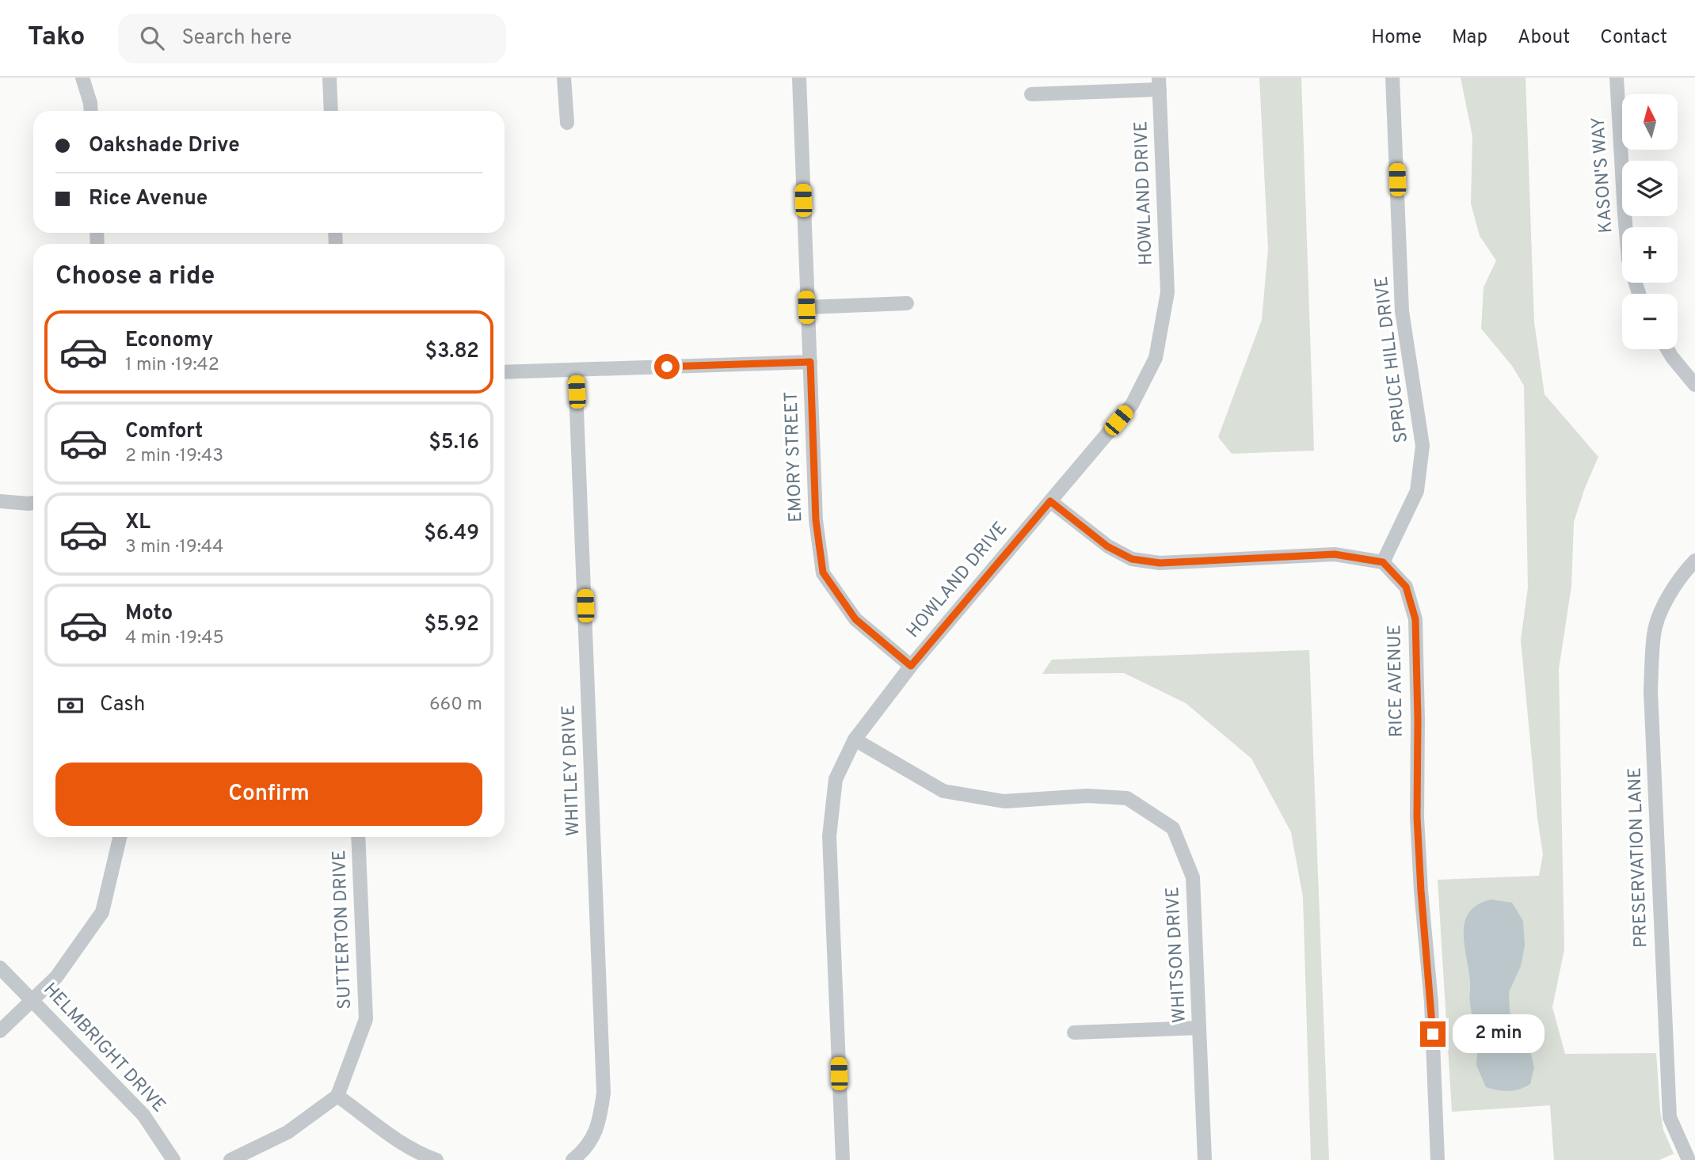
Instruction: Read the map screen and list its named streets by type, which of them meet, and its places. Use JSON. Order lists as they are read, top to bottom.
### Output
{
  "streets": {
    "street": [
      "KASON'S WAY",
      "HOWLAND DRIVE",
      "SPRUCE HILL DRIVE",
      "EMORY STREET",
      "RICE AVENUE",
      "WHITLEY DRIVE",
      "PRESERVATION LANE",
      "SUTTERTON DRIVE",
      "WHITSON DRIVE",
      "HELMBRIGHT DRIVE"
    ]
  },
  "crossings": [
    ["HOWLAND DRIVE", "EMORY STREET"],
    ["HOWLAND DRIVE", "WHITSON DRIVE"],
    ["SPRUCE HILL DRIVE", "RICE AVENUE"]
  ],
  "north": "top",
  "page": {
    "header": "Tako",
    "search": "Search here",
    "nav": [
      "Home",
      "Map",
      "About",
      "Contact"
    ],
    "map_buttons": ["+", "−"],
    "banner": ["Oakshade Drive", "Rice Avenue"],
    "heading": "Choose a ride",
    "list": [
      {
        "name": "Economy",
        "note": "1 min · 19:42",
        "value": "$3.82"
      },
      {
        "name": "Comfort",
        "note": "2 min · 19:43",
        "value": "$5.16"
      },
      {
        "name": "XL",
        "note": "3 min · 19:44",
        "value": "$6.49"
      },
      {
        "name": "Moto",
        "note": "4 min · 19:45",
        "value": "$5.92"
      }
    ],
    "pay": ["Cash", "660 m"],
    "buttons": "Confirm",
    "bubble": "2 min"
  }
}
